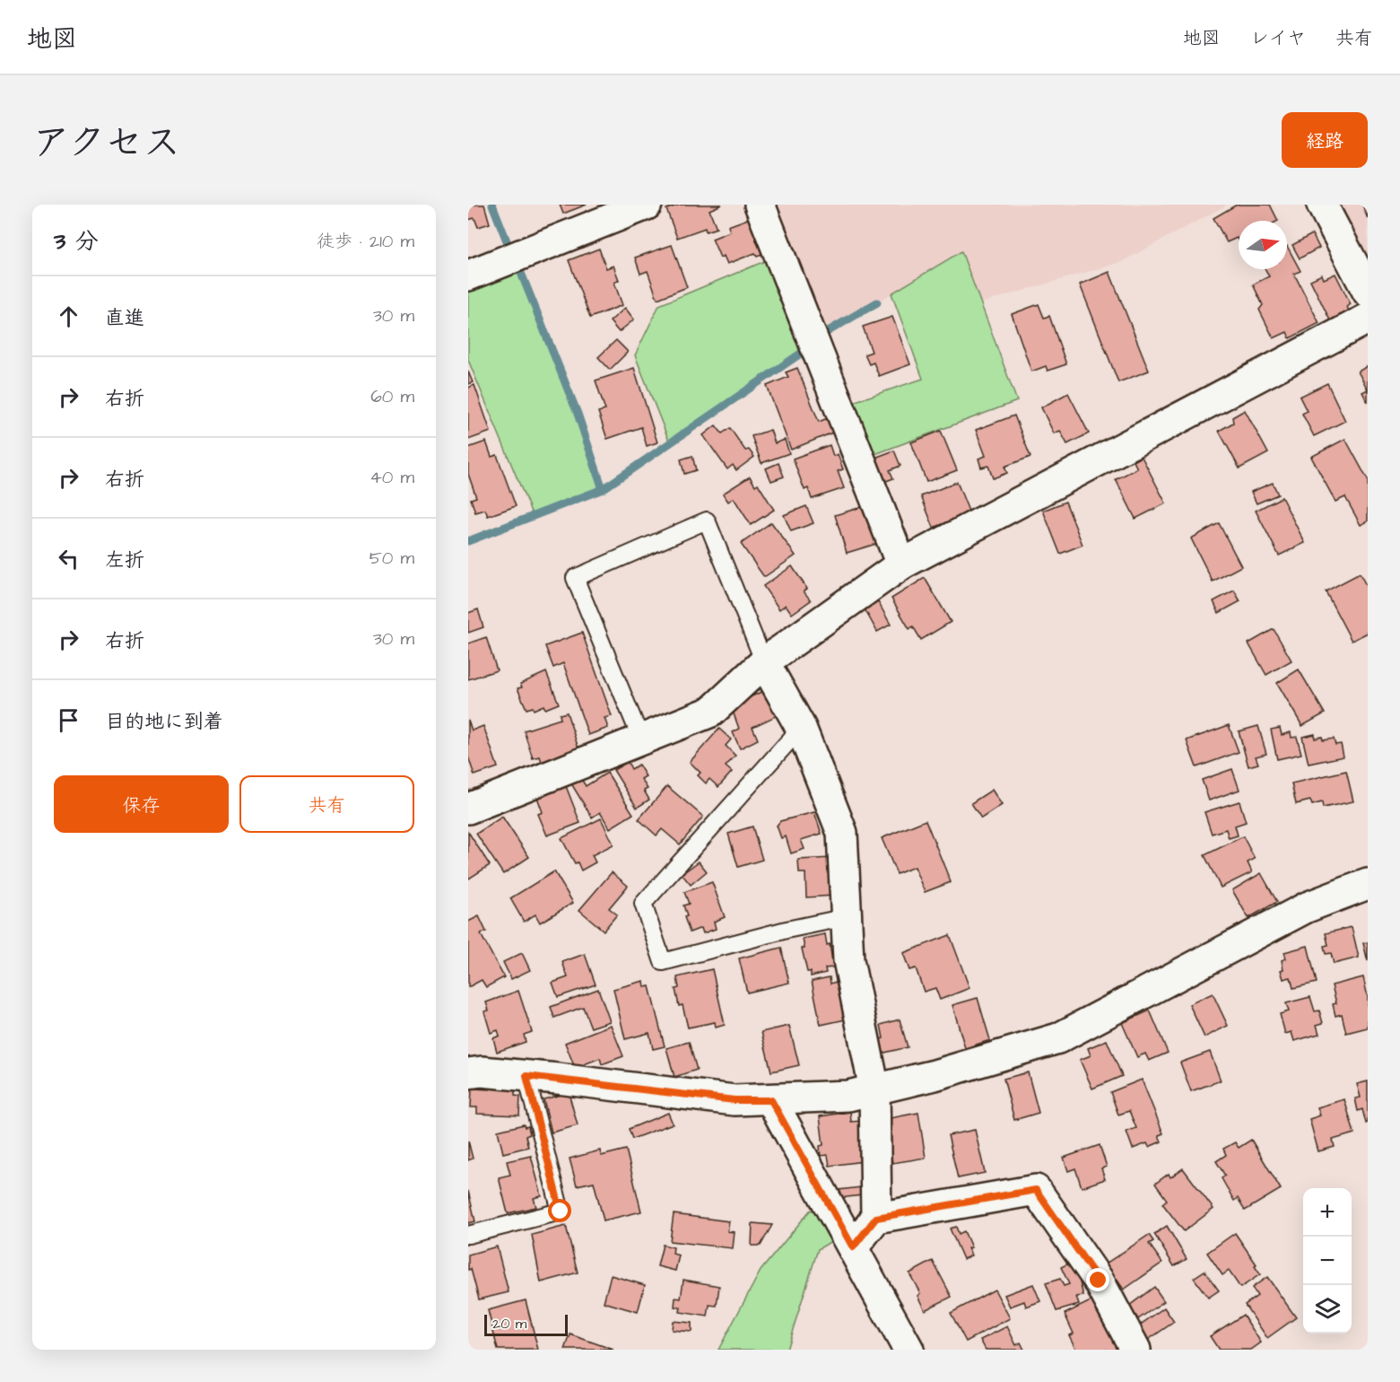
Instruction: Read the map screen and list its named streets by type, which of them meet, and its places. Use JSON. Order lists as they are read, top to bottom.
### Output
{
  "scale_bar": "20 m",
  "north": "right",
  "page": {
    "header": "地図",
    "nav": ["地図", "レイヤ", "共有"],
    "title": "アクセス",
    "buttons": [
      "経路",
      ["保存", "共有"]
    ],
    "heading": ["3 分", "徒歩 · 210 m"],
    "list": [
      ["直進", "30 m"],
      ["右折", "60 m"],
      ["右折", "40 m"],
      ["左折", "50 m"],
      ["右折", "30 m"],
      "目的地に到着"
    ],
    "map_buttons": ["+", "−"],
    "scale": "20 m"
  }
}
